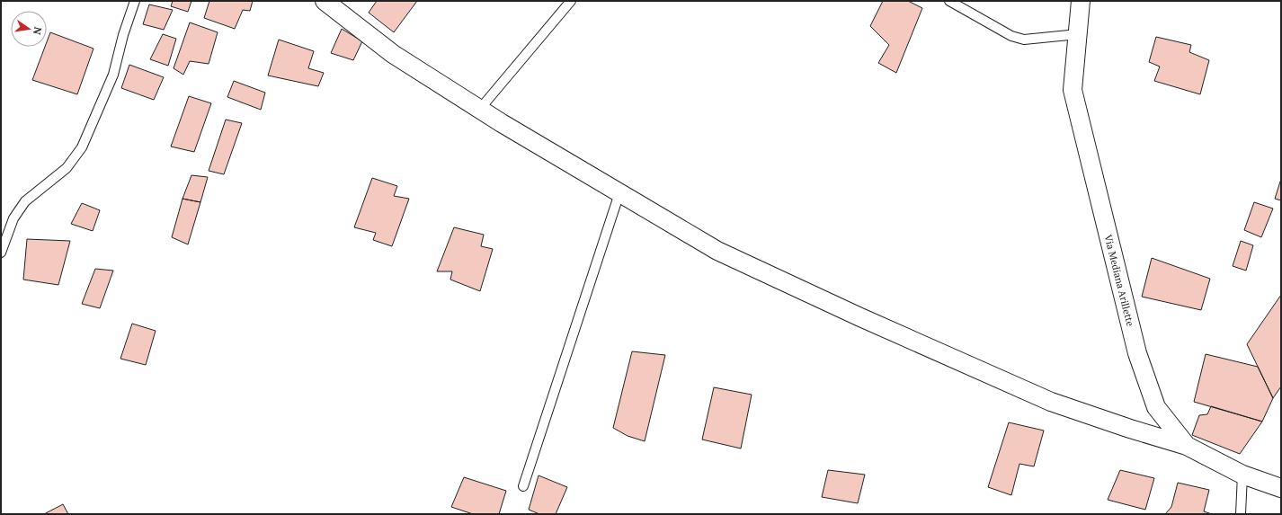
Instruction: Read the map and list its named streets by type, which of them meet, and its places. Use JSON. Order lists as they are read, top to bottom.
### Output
{
  "streets": {
    "street": ["Via Mediana Arillette"]
  },
  "north": "right"
}
